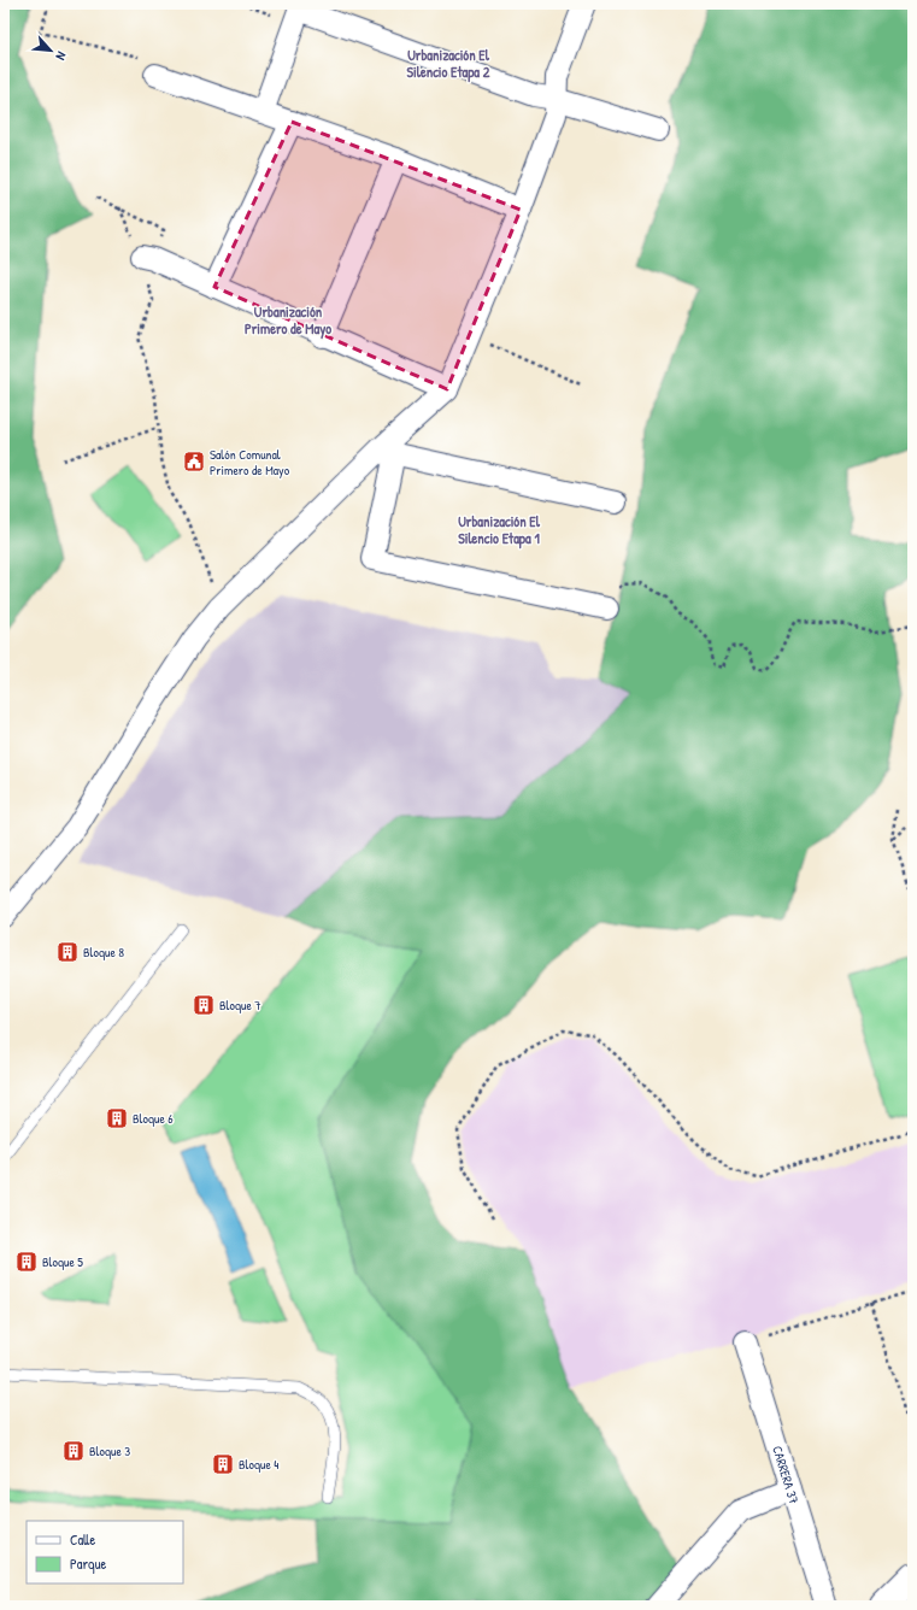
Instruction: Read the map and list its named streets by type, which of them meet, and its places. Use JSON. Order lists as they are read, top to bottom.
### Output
{
  "streets": {
    "street": ["CARRERA 37"]
  },
  "districts": ["Urbanización El Silencio Etapa 2", "Urbanización Primero de Mayo", "Urbanización El Silencio Etapa 1"],
  "places": {
    "public building": ["Salón Comunal Primero de Mayo"],
    "building": [
      "Bloque 8",
      "Bloque 7",
      "Bloque 6",
      "Bloque 5",
      "Bloque 3",
      "Bloque 4"
    ]
  },
  "legend": ["Calle", "Parque"],
  "north": "bottom right"
}
